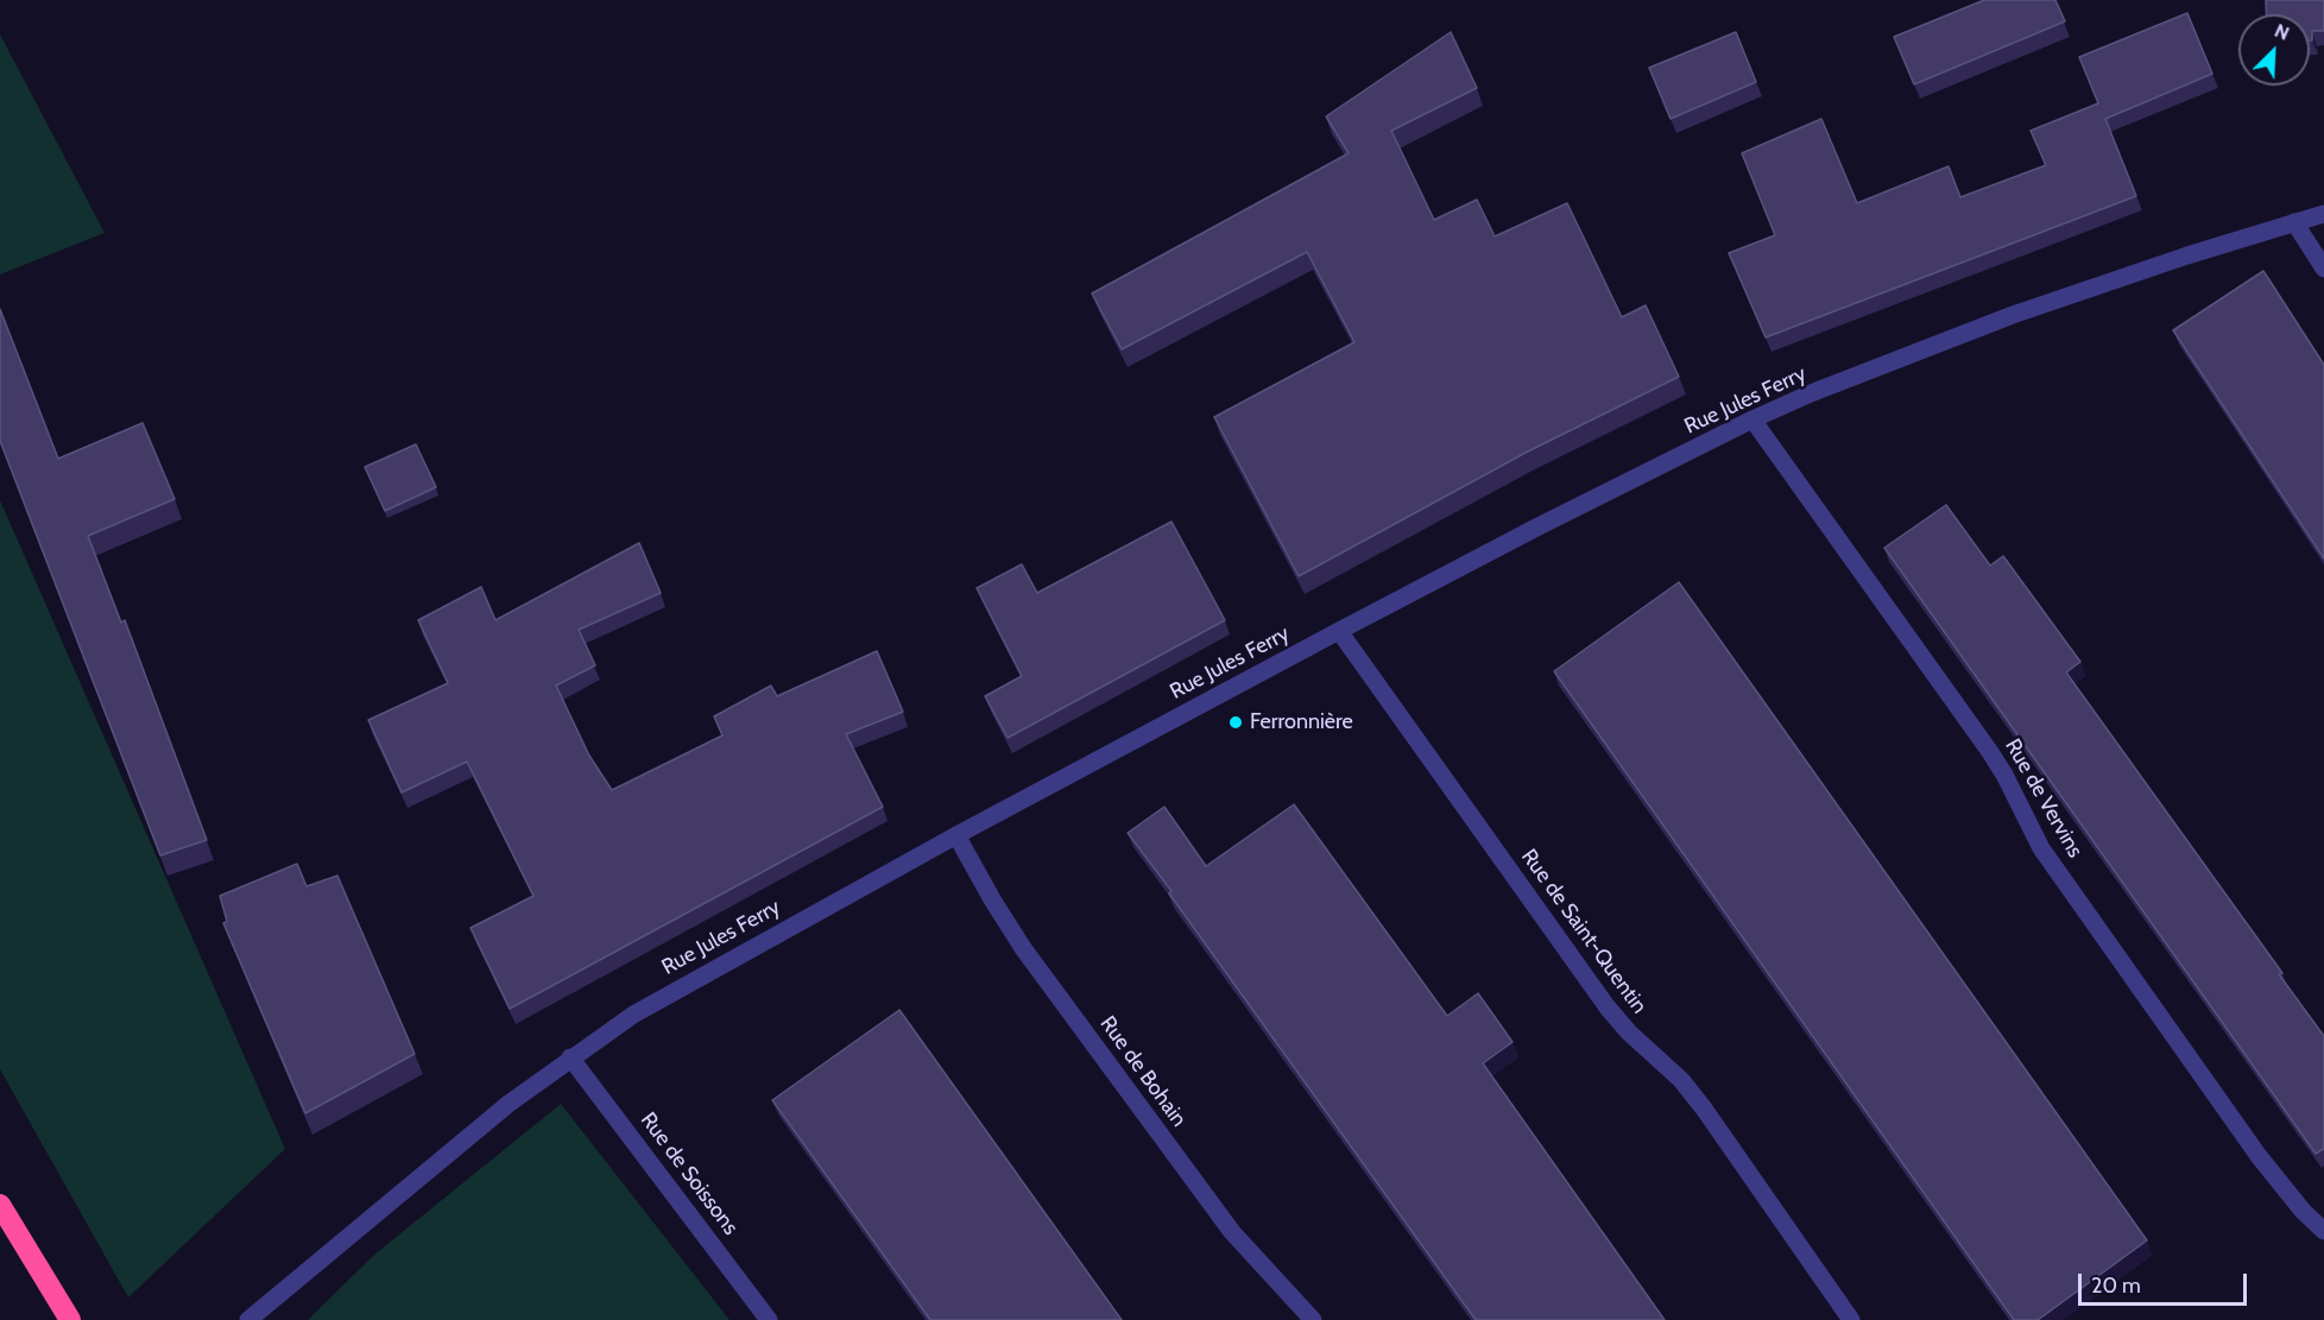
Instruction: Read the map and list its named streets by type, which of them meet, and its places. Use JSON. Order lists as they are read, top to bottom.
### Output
{
  "streets": {
    "street": [
      "Rue Jules Ferry",
      "Rue de Vervins",
      "Rue de Saint-Quentin",
      "Rue de Bohain",
      "Rue de Soissons"
    ]
  },
  "crossings": [
    ["Rue Jules Ferry", "Rue de Vervins"],
    ["Rue Jules Ferry", "Rue de Saint-Quentin"],
    ["Rue Jules Ferry", "Rue de Bohain"],
    ["Rue Jules Ferry", "Rue de Soissons"]
  ],
  "places": ["Ferronnière"],
  "scale_bar": "20 m",
  "north": "top right"
}
